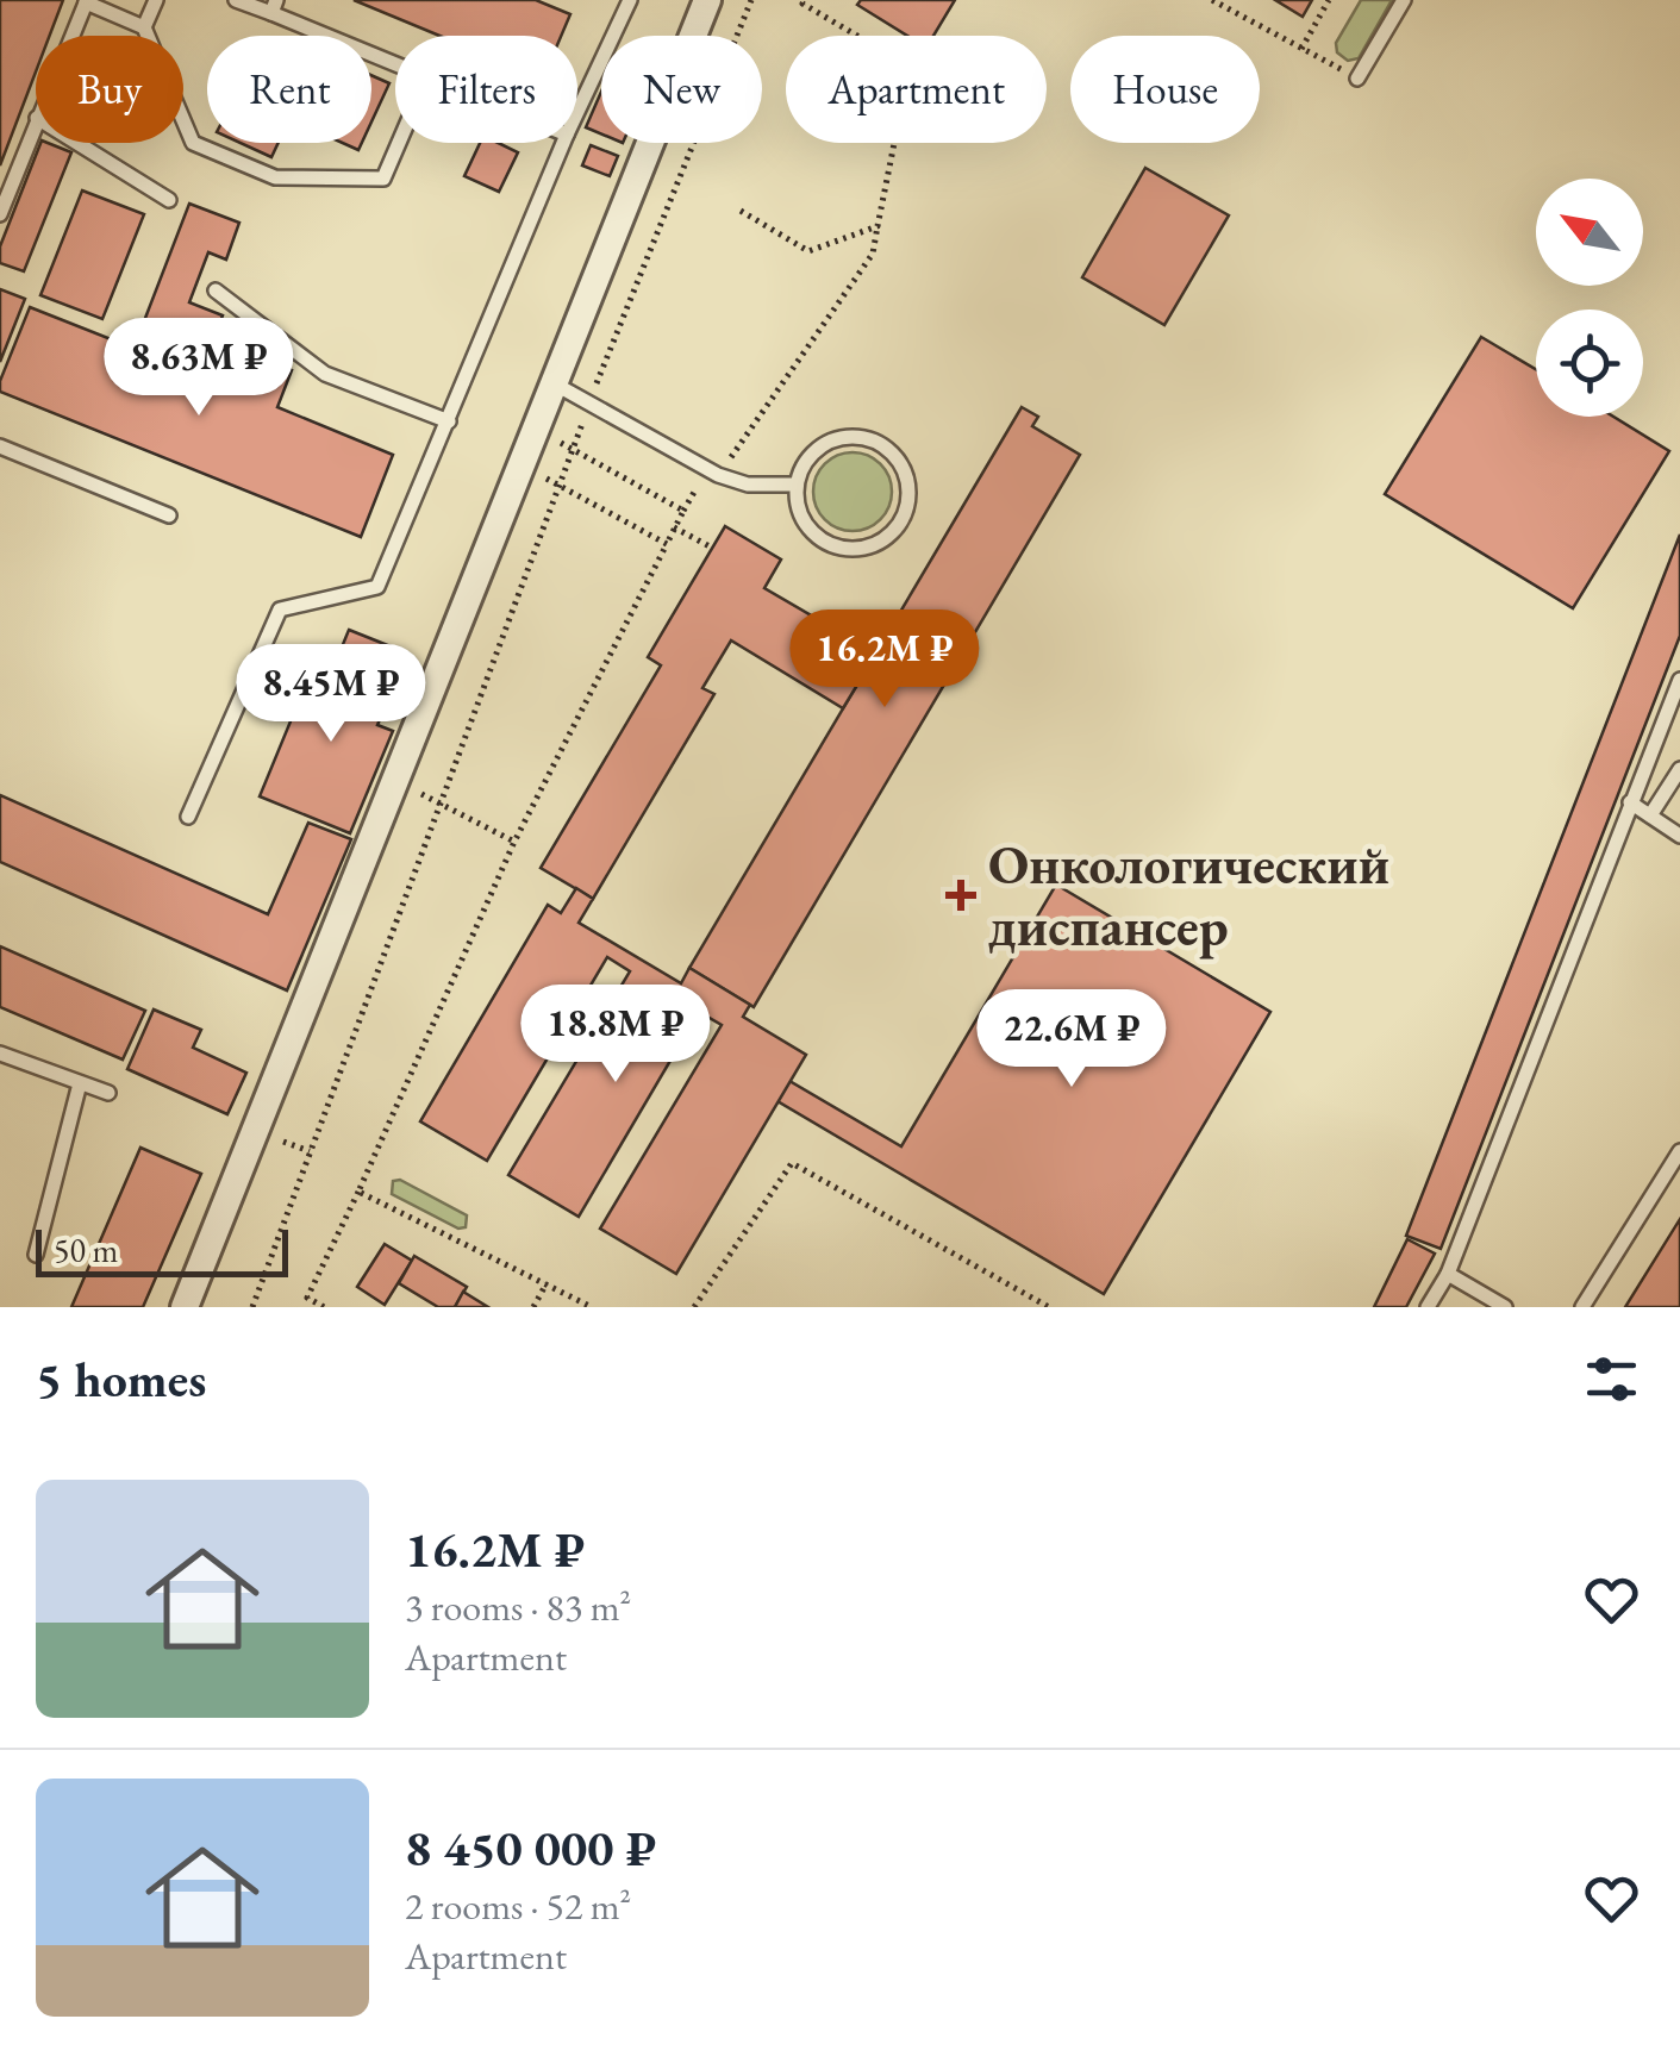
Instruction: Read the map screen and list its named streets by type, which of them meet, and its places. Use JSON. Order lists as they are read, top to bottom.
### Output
{
  "places": {
    "health": ["Онкологический диспансер"]
  },
  "scale_bar": "50 m",
  "north": "top left",
  "page": {
    "chip": [
      "Buy",
      "Rent",
      "Filters",
      "New",
      "Apartment",
      "House"
    ],
    "price": [
      "8.63M ₽",
      "16.2M ₽",
      "8.45M ₽",
      "18.8M ₽",
      "22.6M ₽"
    ],
    "scale": "50 m",
    "heading": "5 homes",
    "list": [
      {
        "name": "16.2M ₽",
        "note": "3 rooms · 83 m² · Apartment"
      },
      {
        "name": "8 450 000 ₽",
        "note": "2 rooms · 52 m² · Apartment"
      }
    ]
  }
}
